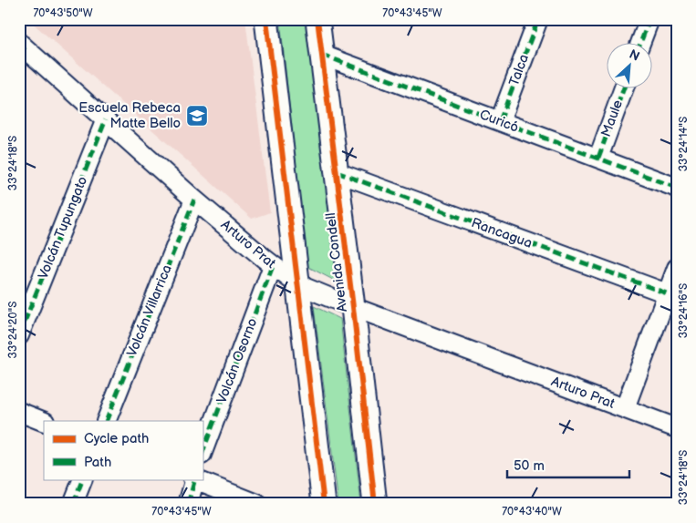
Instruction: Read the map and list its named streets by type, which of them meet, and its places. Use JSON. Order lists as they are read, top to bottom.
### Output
{
  "streets": {
    "main road": ["Avenida Condell"],
    "street": [
      "Talca",
      "Maule",
      "Curicó",
      "Volcán Tupungato",
      "Rancagua",
      "Arturo Prat",
      "Volcán Villarrica",
      "Volcán Osorno"
    ]
  },
  "crossings": [
    ["Talca", "Curicó"],
    ["Maule", "Curicó"],
    ["Curicó", "Avenida Condell"],
    ["Volcán Tupungato", "Arturo Prat"],
    ["Rancagua", "Avenida Condell"],
    ["Arturo Prat", "Avenida Condell"],
    ["Arturo Prat", "Volcán Villarrica"],
    ["Arturo Prat", "Volcán Osorno"]
  ],
  "places": {
    "school or university": ["Escuela Rebeca Matte Bello"]
  },
  "legend": ["Cycle path", "Path"],
  "scale_bar": "50 m",
  "north": "top right",
  "coordinates": [
    "70°43'50\"W",
    "70°43'45\"W",
    "33°24'14\"S",
    "33°24'18\"S",
    "33°24'16\"S",
    "33°24'20\"S",
    "70°43'40\"W"
  ]
}
